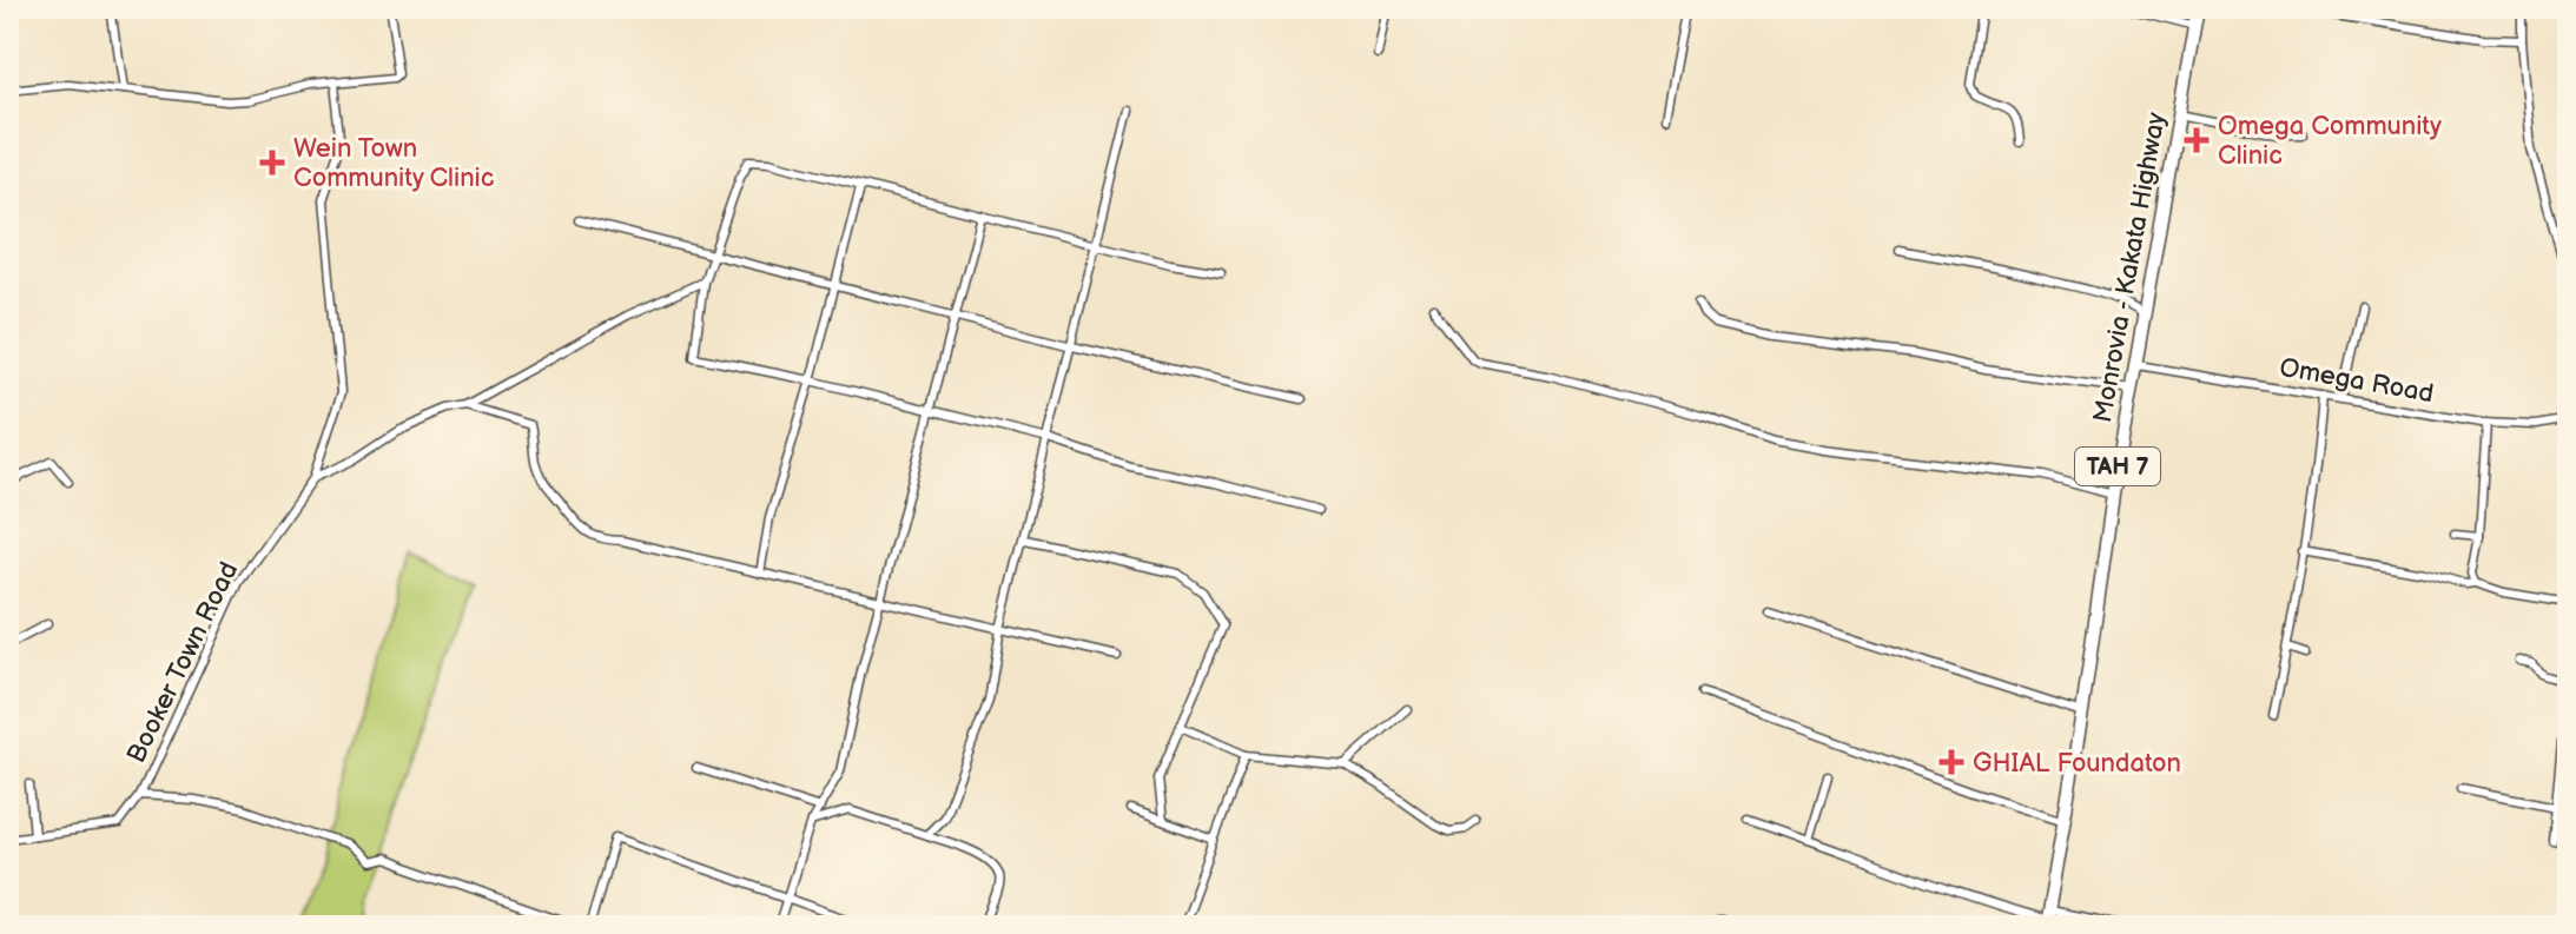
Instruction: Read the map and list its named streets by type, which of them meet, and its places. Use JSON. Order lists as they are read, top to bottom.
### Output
{
  "streets": {
    "highway": ["Monrovia - Kakata Highway", "TAH 7"],
    "street": ["Omega Road", "Booker Town Road"]
  },
  "crossings": [
    ["Monrovia - Kakata Highway", "Omega Road"]
  ],
  "places": {
    "health": ["Omega Community Clinic", "Wein Town Community Clinic", "GHIAL Foundaton"]
  }
}
